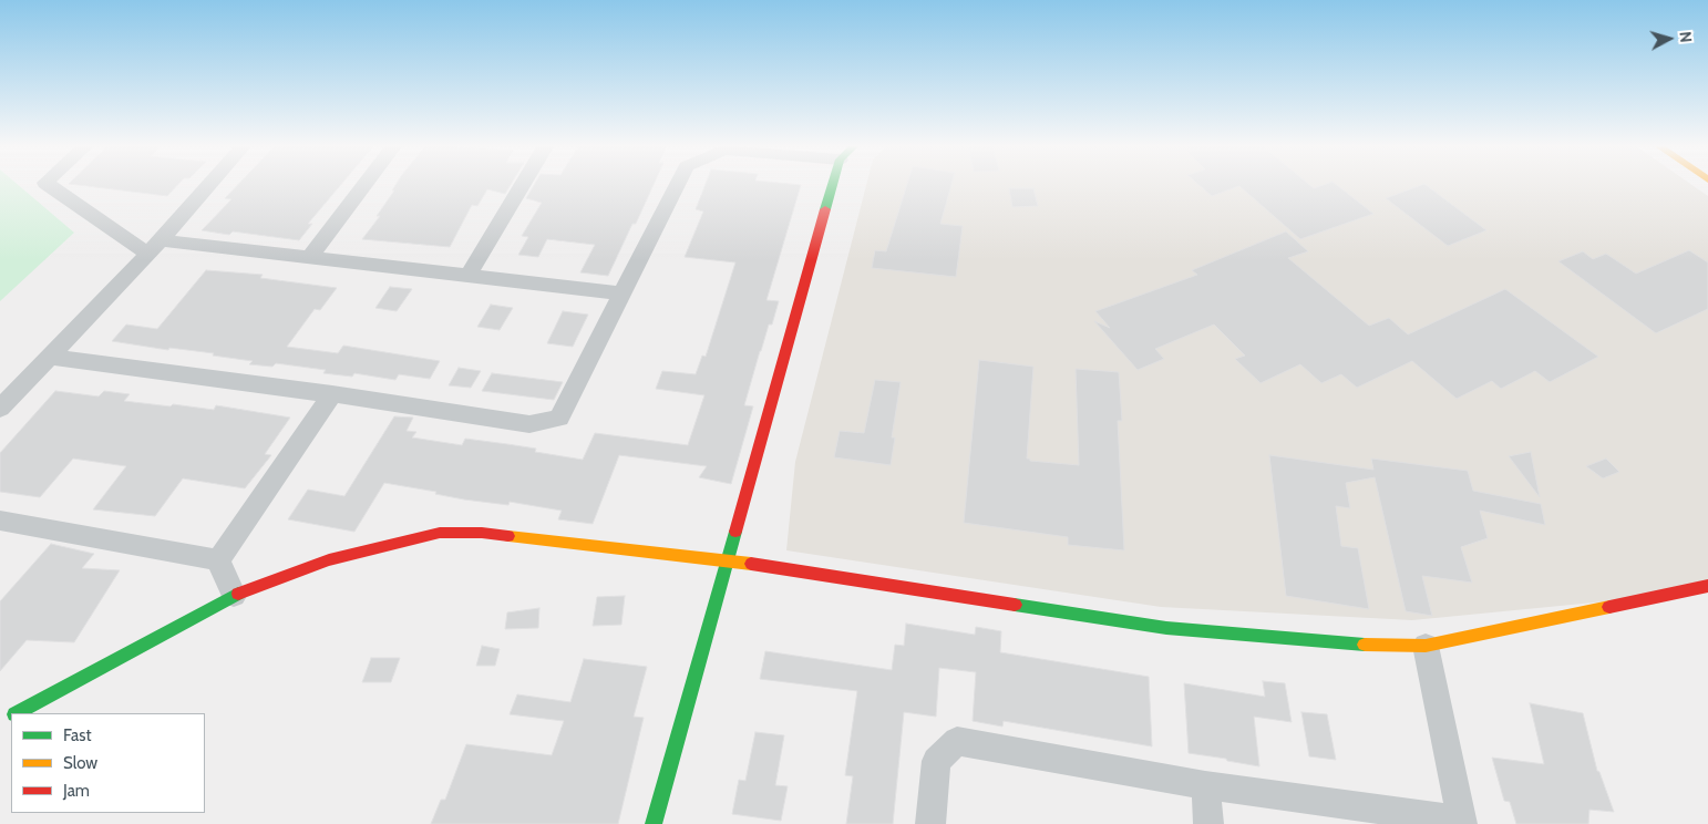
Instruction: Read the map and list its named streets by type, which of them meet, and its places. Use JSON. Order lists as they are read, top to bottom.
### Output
{
  "legend": ["Fast", "Slow", "Jam"],
  "north": "right"
}
